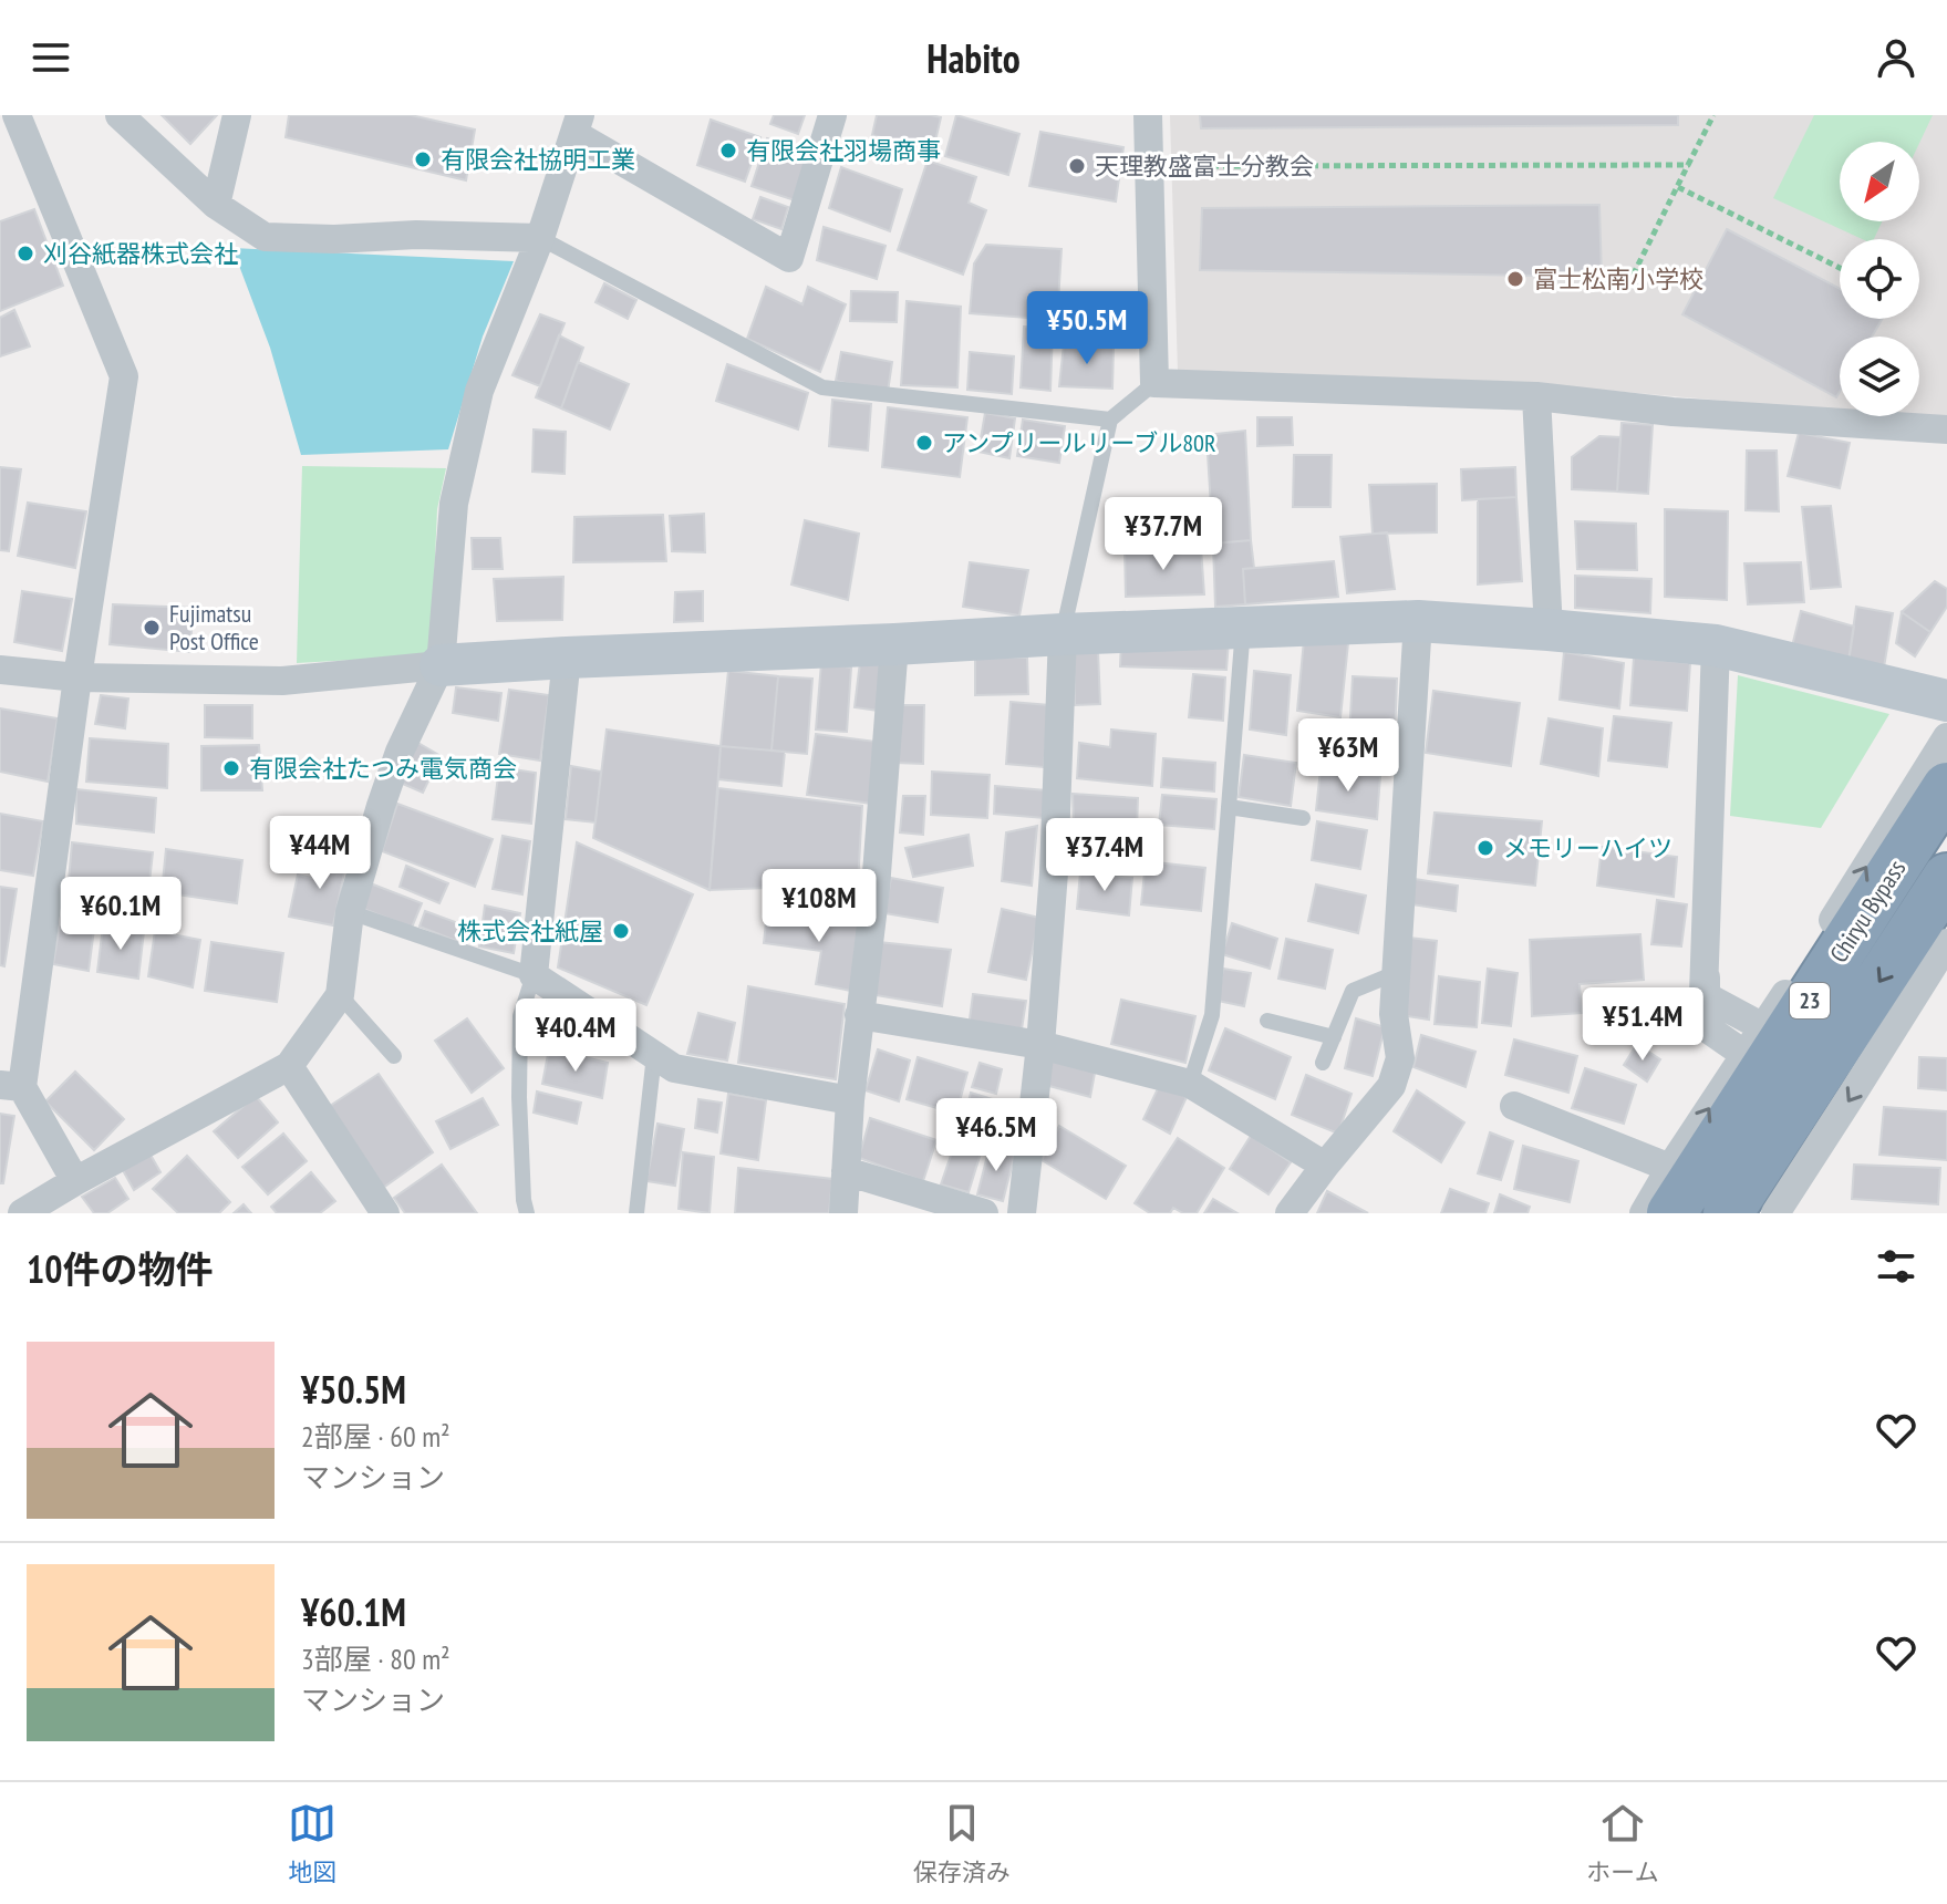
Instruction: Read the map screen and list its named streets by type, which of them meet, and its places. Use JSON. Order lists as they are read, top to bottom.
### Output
{
  "streets": {
    "highway": ["Chiryu Bypass", "23"]
  },
  "places": [
    "有限会社羽場商事",
    "有限会社協明工業",
    "天理教盛富士分教会",
    "刈谷紙器株式会社",
    "富士松南小学校",
    "アンプリールリーブル80R",
    "Fujimatsu Post Office",
    "有限会社たつみ電気商会",
    "メモリーハイツ",
    "株式会社紙屋"
  ],
  "north": "bottom left",
  "page": {
    "header": "Habito",
    "price": [
      "¥50.5M",
      "¥37.7M",
      "¥63M",
      "¥44M",
      "¥37.4M",
      "¥108M",
      "¥60.1M",
      "¥51.4M",
      "¥40.4M",
      "¥46.5M"
    ],
    "heading": "10件の物件",
    "list": [
      {
        "name": "¥50.5M",
        "note": "2部屋 · 60 m² · マンション"
      },
      {
        "name": "¥60.1M",
        "note": "3部屋 · 80 m² · マンション"
      }
    ],
    "tabs": ["地図", "保存済み", "ホーム"]
  }
}
